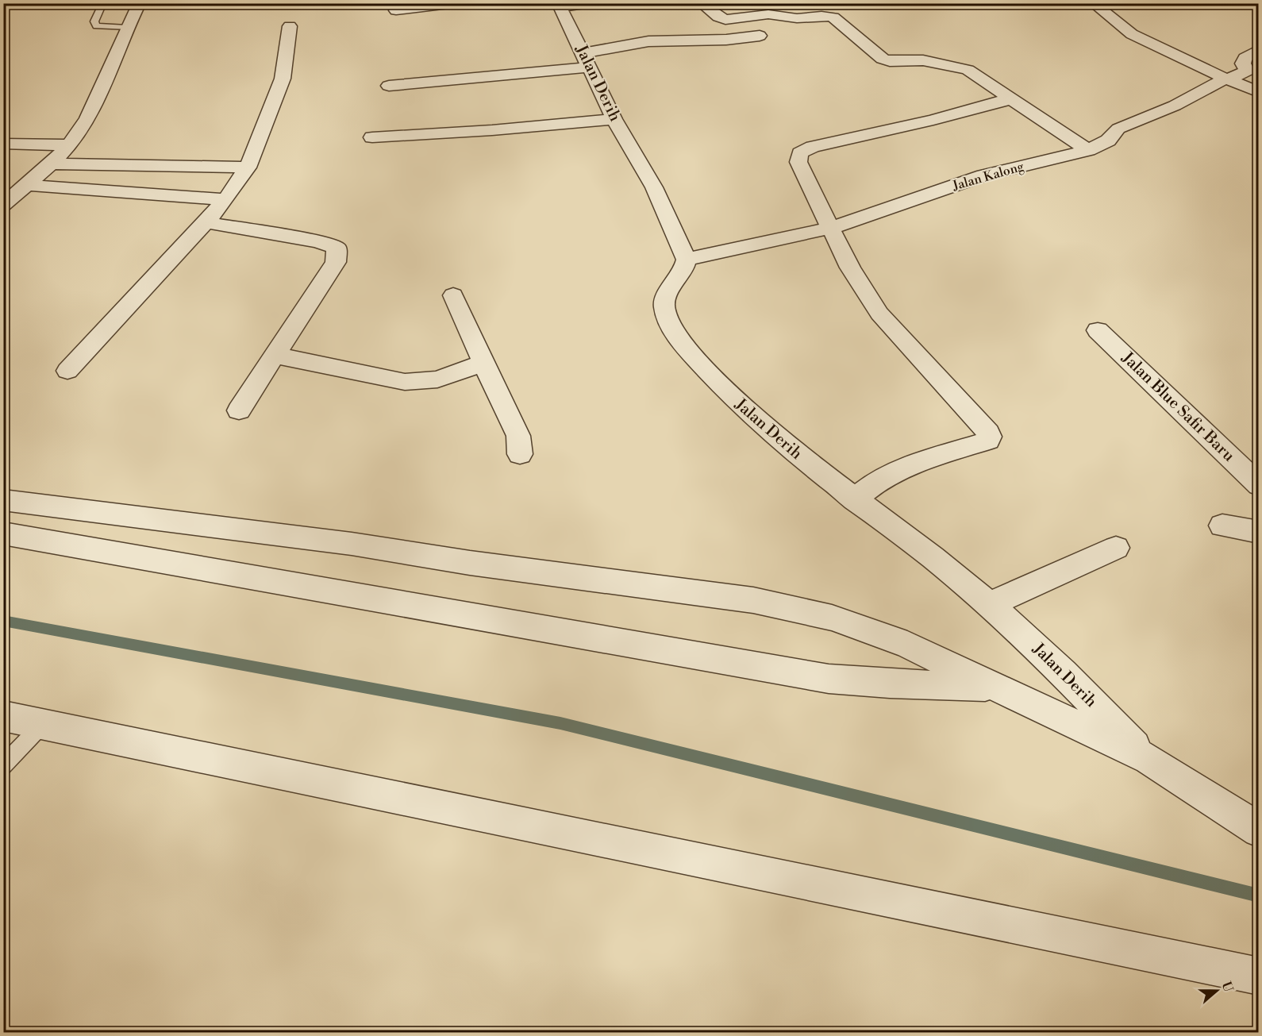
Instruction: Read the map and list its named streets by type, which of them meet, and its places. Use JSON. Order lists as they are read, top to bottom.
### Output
{
  "streets": {
    "street": ["Jalan Derih", "Jalan Kalong", "Jalan Blue Safir Baru"]
  },
  "crossings": [
    ["Jalan Derih", "Jalan Kalong"]
  ],
  "north": "right"
}
